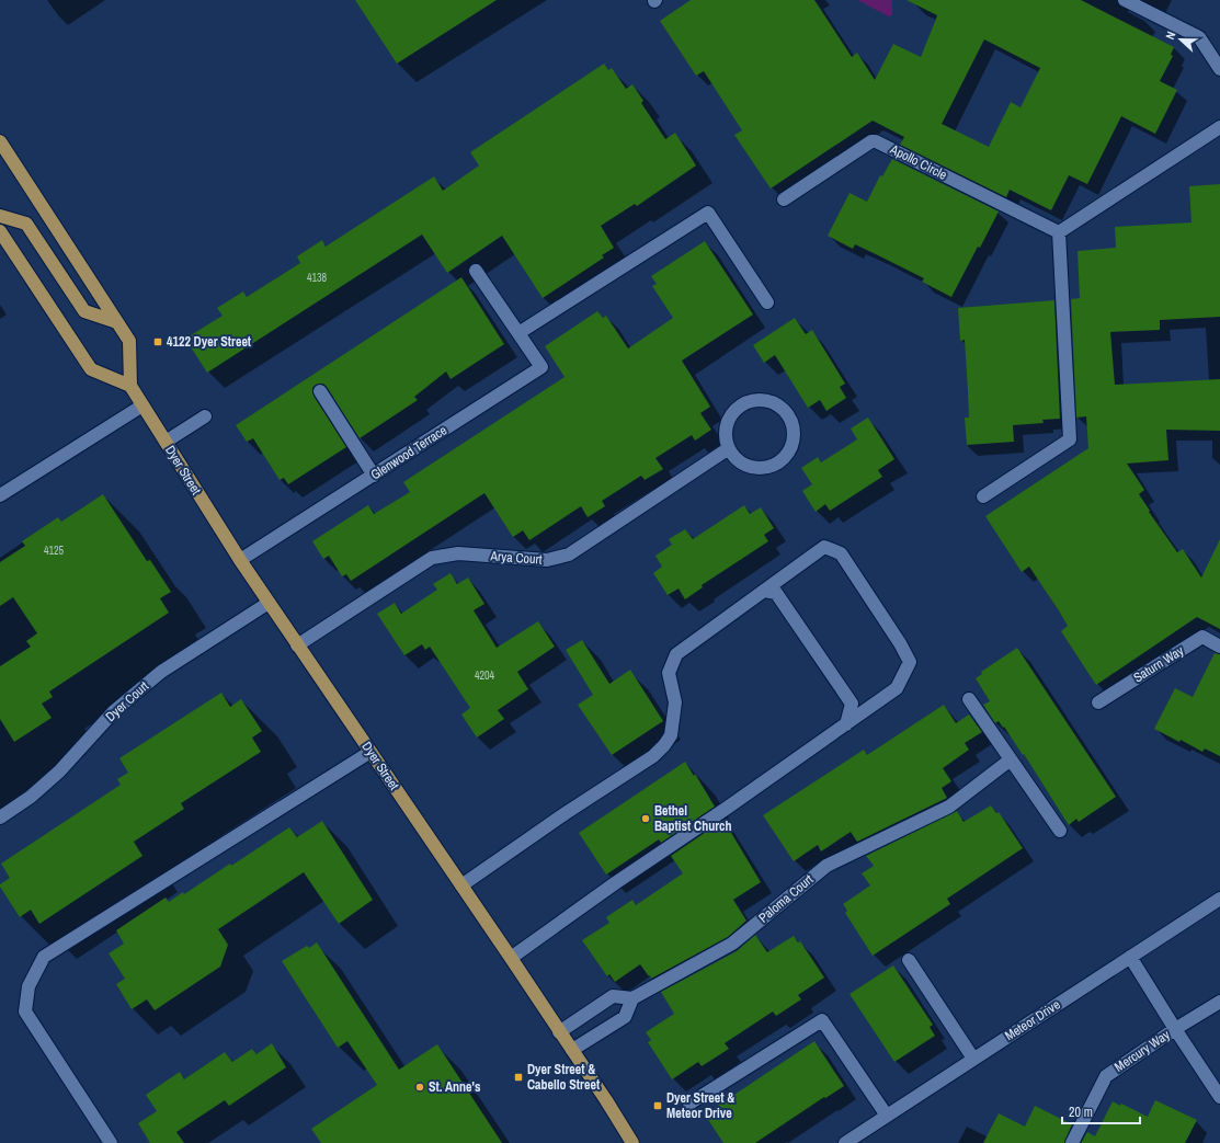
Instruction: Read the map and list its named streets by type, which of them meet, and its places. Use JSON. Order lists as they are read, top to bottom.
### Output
{
  "streets": {
    "main road": ["Dyer Street"],
    "street": [
      "Apollo Circle",
      "Glenwood Terrace",
      "Arya Court",
      "Saturn Way",
      "Dyer Court",
      "Paloma Court",
      "Meteor Drive",
      "Mercury Way"
    ]
  },
  "crossings": [
    ["Glenwood Terrace", "Dyer Street"],
    ["Dyer Street", "Arya Court"],
    ["Dyer Street", "Dyer Court"]
  ],
  "places": {
    "transit": ["4122 Dyer Street", "Dyer Street & Cabello Street", "Dyer Street & Meteor Drive"],
    "other": ["Bethel Baptist Church", "St. Anne's"]
  },
  "house_numbers": ["4138", "4125", "4204"],
  "scale_bar": "20 m",
  "north": "left"
}
